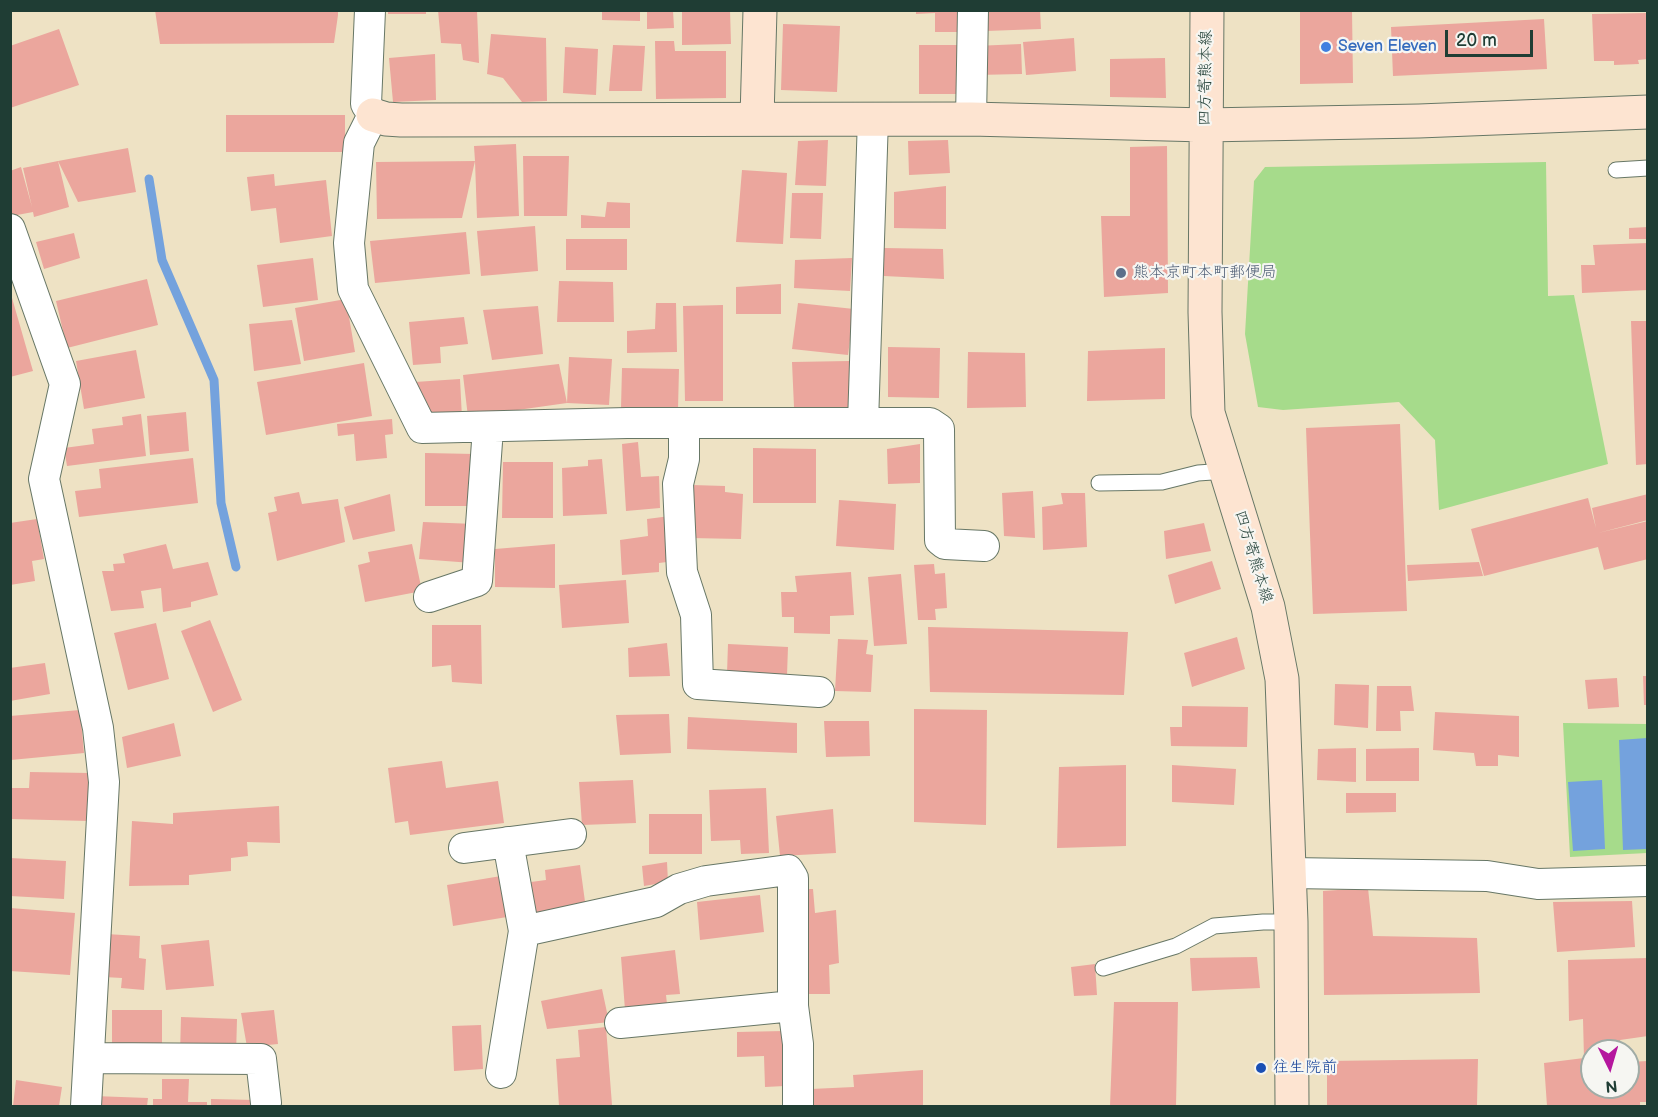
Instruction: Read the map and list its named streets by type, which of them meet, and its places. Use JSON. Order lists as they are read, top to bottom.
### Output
{
  "streets": {
    "street": ["四方寄熊本線"]
  },
  "places": ["Seven Eleven", "熊本京町本町郵便局", "往生院前"],
  "scale_bar": "20 m",
  "north": "bottom"
}
